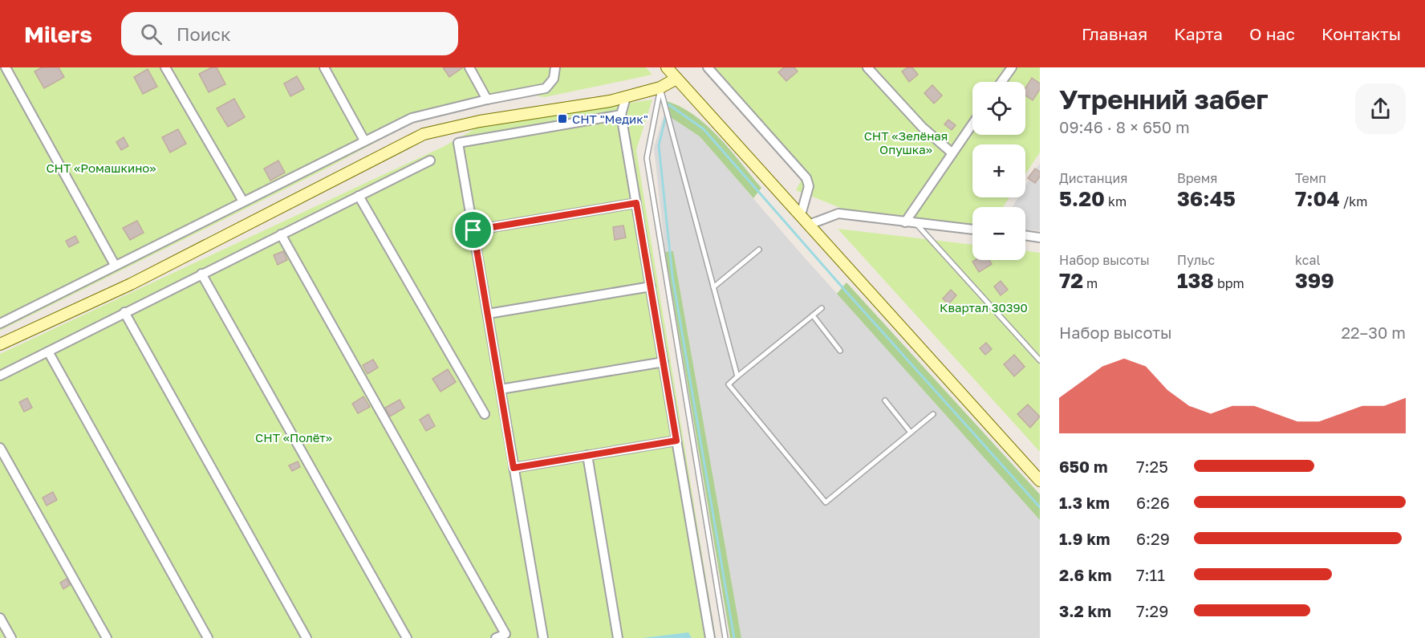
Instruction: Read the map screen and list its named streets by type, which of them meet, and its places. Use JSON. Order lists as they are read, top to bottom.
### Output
{
  "parks": [
    "СНТ «Зелёная Опушка»",
    "СНТ «Ромашкино»",
    "Квартал 30390",
    "СНТ «Полёт»"
  ],
  "places": {
    "transit": ["СНТ \"Медик\""]
  },
  "page": {
    "header": "Milers",
    "search": "Поиск",
    "nav": [
      "Главная",
      "Карта",
      "О нас",
      "Контакты"
    ],
    "heading": ["Утренний забег", "09:46 · 8 × 650 m"],
    "map_buttons": ["+", "−"],
    "stats": [
      ["Дистанция", "5.20 km"],
      ["Время", "36:45"],
      ["Темп", "7:04 /km"],
      ["Набор высоты", "72 m"],
      ["Пульс", "138 bpm"],
      ["kcal", "399"]
    ],
    "chart": ["Набор высоты", "22–30 m"],
    "list": [
      {
        "name": "650 m",
        "note": "7:25"
      },
      {
        "name": "1.3 km",
        "note": "6:26"
      },
      {
        "name": "1.9 km",
        "note": "6:29"
      },
      {
        "name": "2.6 km",
        "note": "7:11"
      },
      {
        "name": "3.2 km",
        "note": "7:29"
      }
    ]
  }
}
